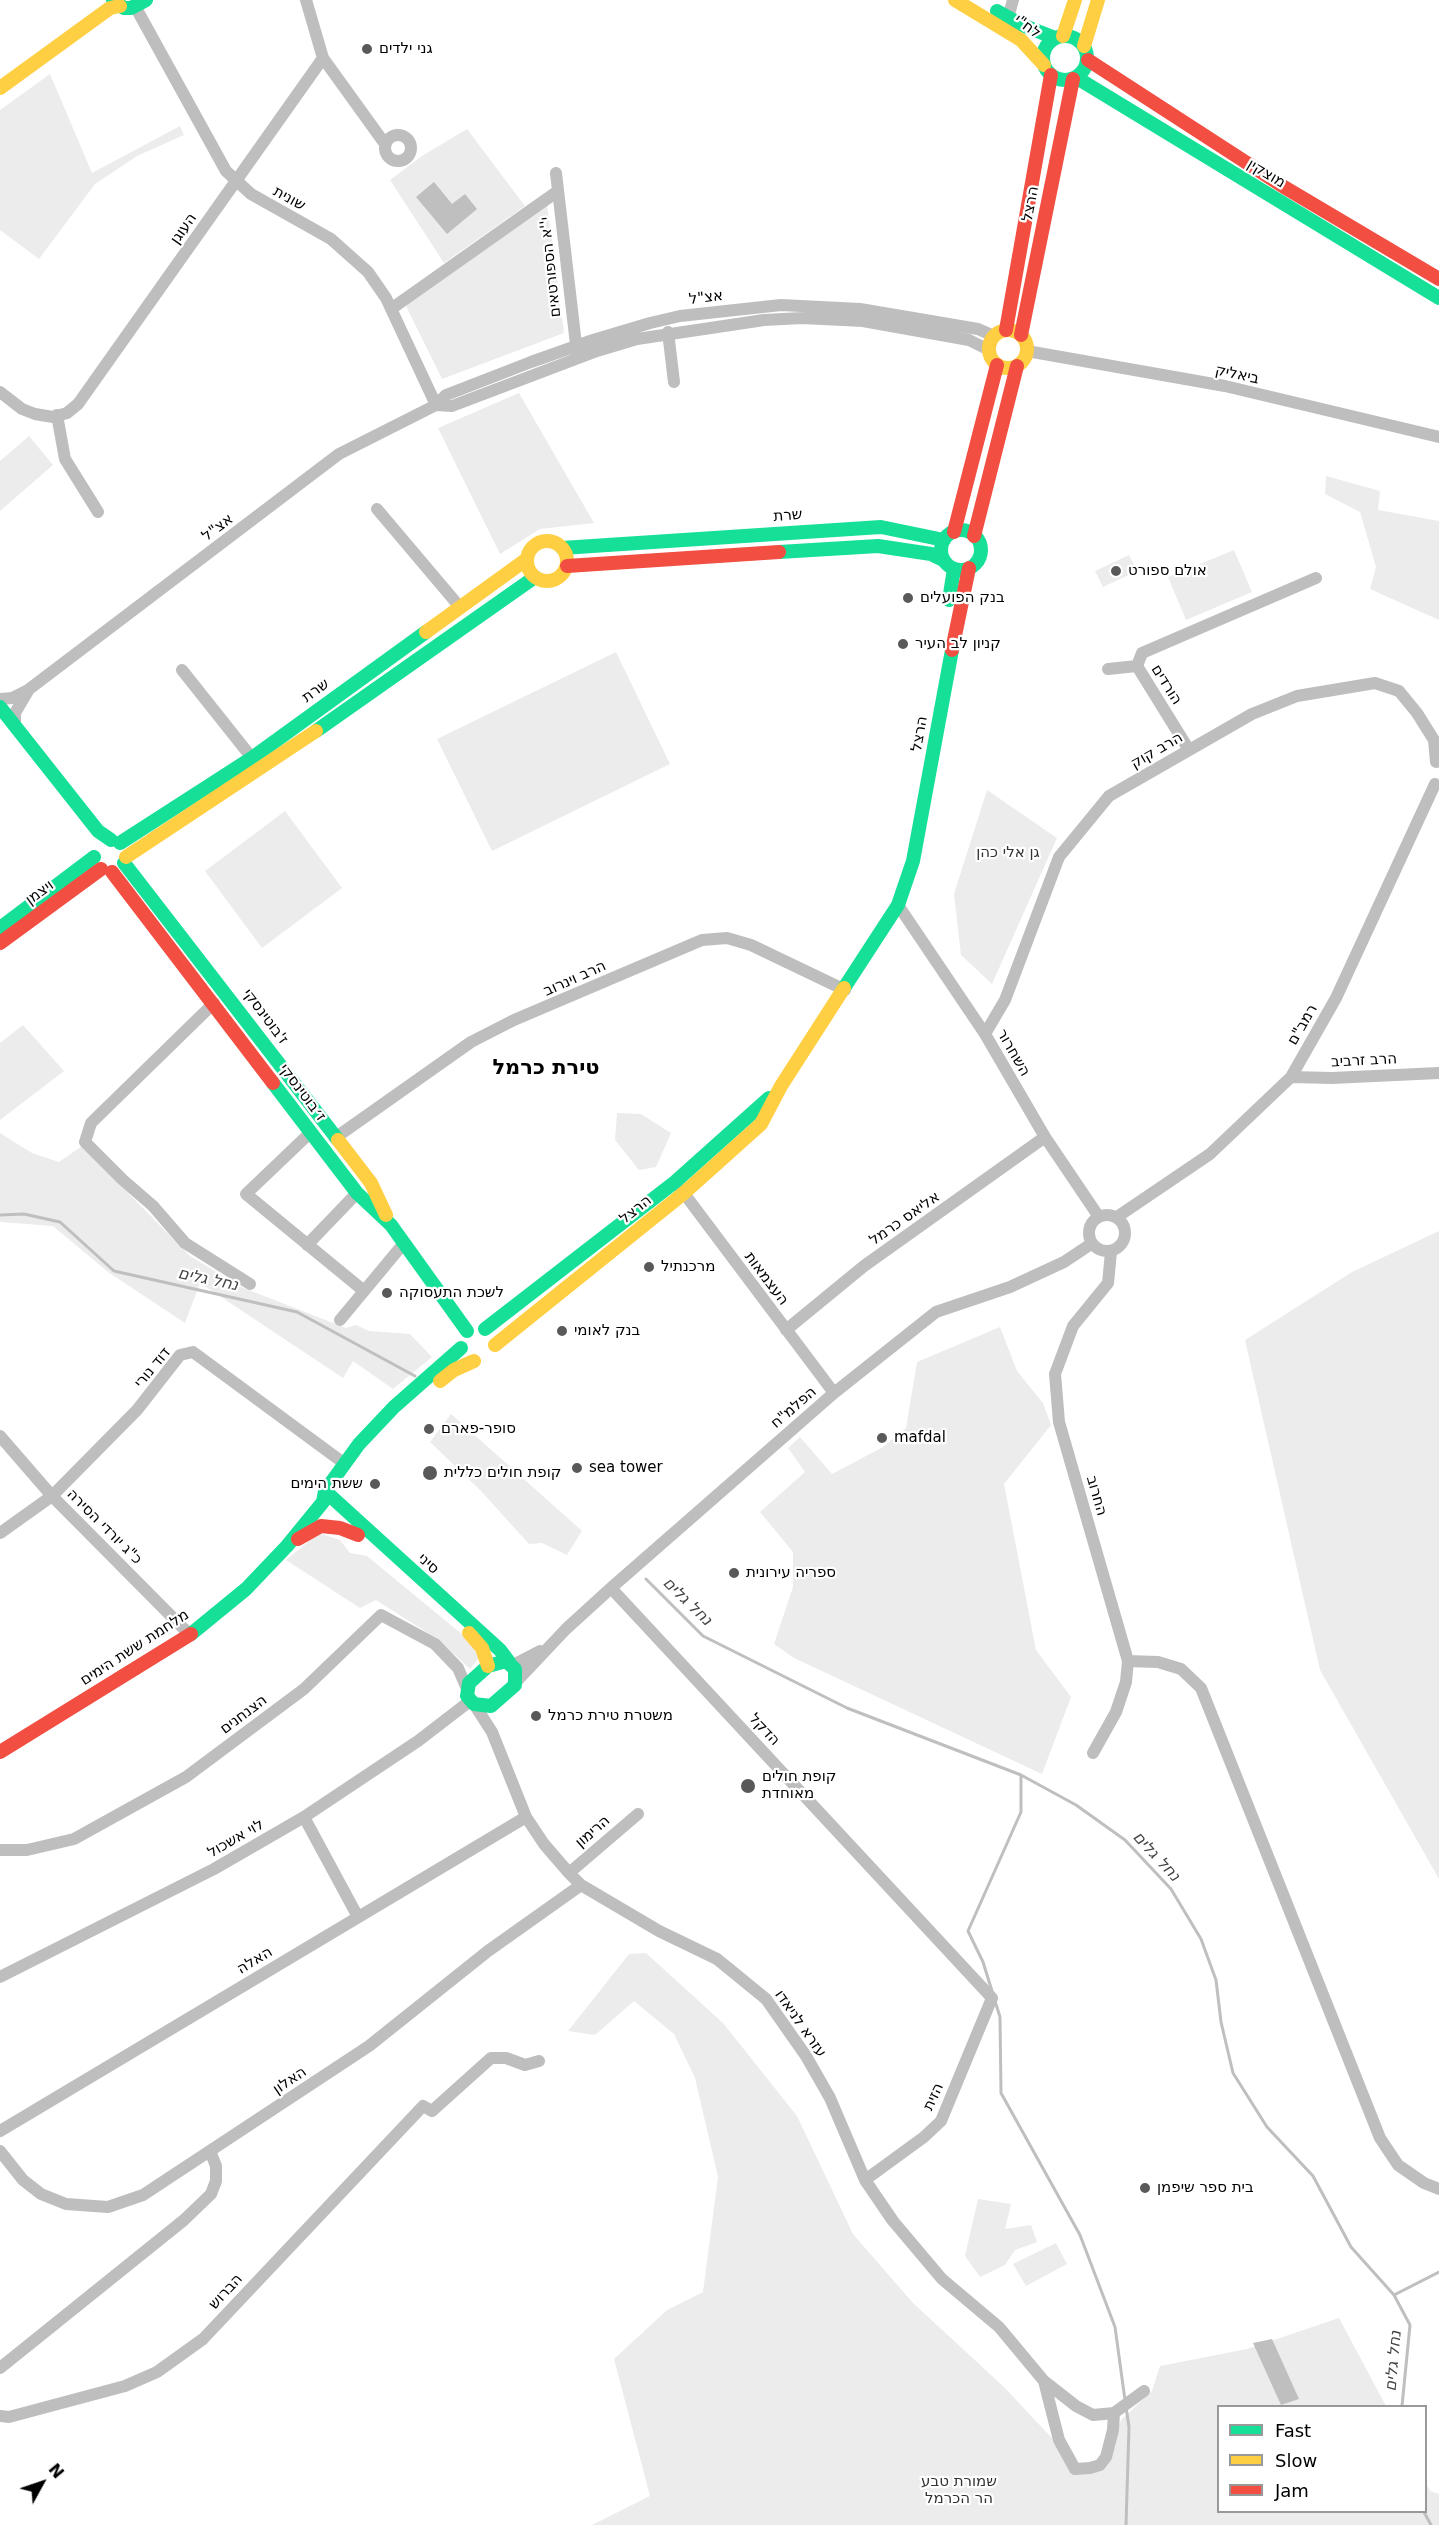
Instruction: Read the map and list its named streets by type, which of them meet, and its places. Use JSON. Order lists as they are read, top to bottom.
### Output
{
  "streets": {
    "street": [
      "לח\"י",
      "מוצקין",
      "שונית",
      "הרצל",
      "העוגן",
      "י''א הספורטאים",
      "אצ\"ל",
      "ביאליק",
      "שרת",
      "הורדים",
      "הרב קוק",
      "ויצמן",
      "הרב וינרוב",
      "ז'בוטינסקי",
      "רמב\"ם",
      "השחרור",
      "הרב זרביב",
      "ז׳בוטינסקי",
      "אליאס כרמל",
      "העצמאות",
      "דוד נורי",
      "הפלמ\"ח",
      "החרוב",
      "כ\"ג יורדי הסירה",
      "סיני",
      "מלחמת ששת הימים",
      "הצנחנים",
      "הדקל",
      "הרימון",
      "לוי אשכול",
      "האלה",
      "עזרא לניאדו",
      "האלון",
      "הזית",
      "הברוש"
    ]
  },
  "crossings": [
    ["לח\"י", "מוצקין"],
    ["לח\"י", "הרצל"],
    ["מוצקין", "הרצל"],
    ["שונית", "העוגן"],
    ["שונית", "אצ\"ל"],
    ["הרצל", "אצ\"ל"],
    ["הרצל", "ביאליק"],
    ["הרצל", "שרת"],
    ["הרצל", "הרב וינרוב"],
    ["הרצל", "השחרור"],
    ["הרצל", "ז׳בוטינסקי"],
    ["הרצל", "העצמאות"],
    ["הרצל", "מלחמת ששת הימים"],
    ["י''א הספורטאים", "אצ\"ל"],
    ["אצ\"ל", "ביאליק"],
    ["שרת", "ויצמן"],
    ["שרת", "ז'בוטינסקי"],
    ["שרת", "ז׳בוטינסקי"],
    ["הורדים", "הרב קוק"],
    ["הרב קוק", "רמב\"ם"],
    ["הרב קוק", "השחרור"],
    ["ויצמן", "ז׳בוטינסקי"],
    ["הרב וינרוב", "ז'בוטינסקי"],
    ["ז'בוטינסקי", "ז׳בוטינסקי"],
    ["רמב\"ם", "השחרור"],
    ["רמב\"ם", "הרב זרביב"],
    ["רמב\"ם", "הפלמ\"ח"],
    ["רמב\"ם", "החרוב"],
    ["השחרור", "אליאס כרמל"],
    ["השחרור", "הפלמ\"ח"],
    ["השחרור", "החרוב"],
    ["ז׳בוטינסקי", "מלחמת ששת הימים"],
    ["אליאס כרמל", "העצמאות"],
    ["העצמאות", "הפלמ\"ח"],
    ["דוד נורי", "כ\"ג יורדי הסירה"],
    ["דוד נורי", "מלחמת ששת הימים"],
    ["הפלמ\"ח", "החרוב"],
    ["הפלמ\"ח", "סיני"],
    ["הפלמ\"ח", "הצנחנים"],
    ["הפלמ\"ח", "הדקל"],
    ["הפלמ\"ח", "לוי אשכול"],
    ["הפלמ\"ח", "עזרא לניאדו"],
    ["כ\"ג יורדי הסירה", "מלחמת ששת הימים"],
    ["סיני", "מלחמת ששת הימים"],
    ["סיני", "הצנחנים"],
    ["סיני", "לוי אשכול"],
    ["סיני", "עזרא לניאדו"],
    ["הצנחנים", "לוי אשכול"],
    ["הצנחנים", "עזרא לניאדו"],
    ["הדקל", "הזית"],
    ["הרימון", "עזרא לניאדו"],
    ["לוי אשכול", "עזרא לניאדו"],
    ["האלה", "עזרא לניאדו"],
    ["עזרא לניאדו", "האלון"],
    ["עזרא לניאדו", "הזית"]
  ],
  "districts": ["טירת כרמל"],
  "water": ["נחל גלים"],
  "parks": ["גן אלי כהן", "שמורת טבע הר הכרמל"],
  "places": [
    "גני ילדים",
    "אולם ספורט",
    "בנק הפועלים",
    "קניון לב העיר",
    "מרכנתיל",
    "לשכת התעסוקה",
    "בנק לאומי",
    "סופר-פארם",
    "mafdal",
    "sea tower",
    "קופת חולים כללית",
    "ששת הימים",
    "ספריה עירונית",
    "משטרת טירת כרמל",
    "קופת חולים מאוחדת",
    "בית ספר שיפמן"
  ],
  "legend": ["Fast", "Slow", "Jam"],
  "north": "top right"
}
